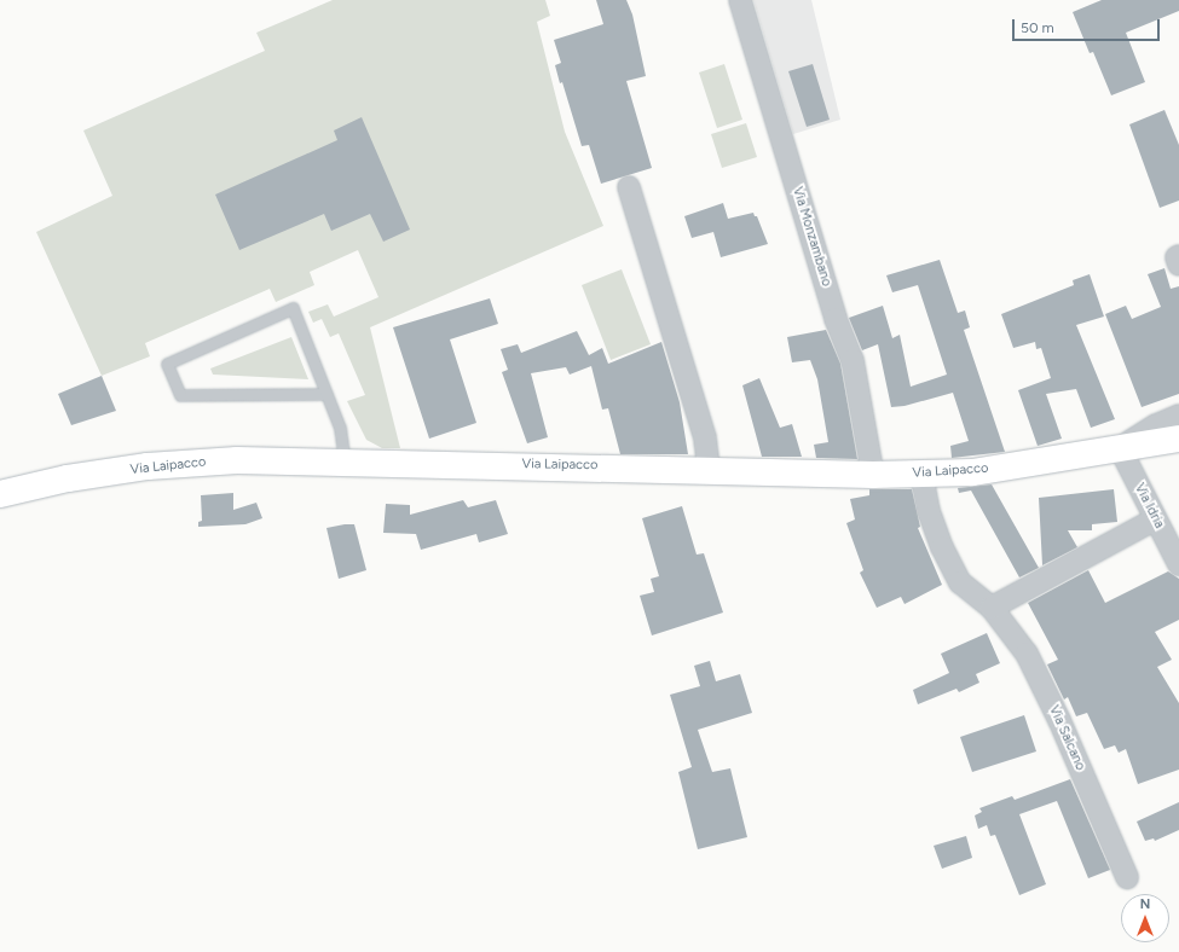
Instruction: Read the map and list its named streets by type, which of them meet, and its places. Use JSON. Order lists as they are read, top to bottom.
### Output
{
  "streets": {
    "street": [
      "Via Monzambano",
      "Via Laipacco",
      "Via Idria",
      "Via Salcano"
    ]
  },
  "crossings": [
    ["Via Monzambano", "Via Laipacco"],
    ["Via Laipacco", "Via Idria"],
    ["Via Laipacco", "Via Salcano"]
  ],
  "scale_bar": "50 m",
  "north": "top"
}
